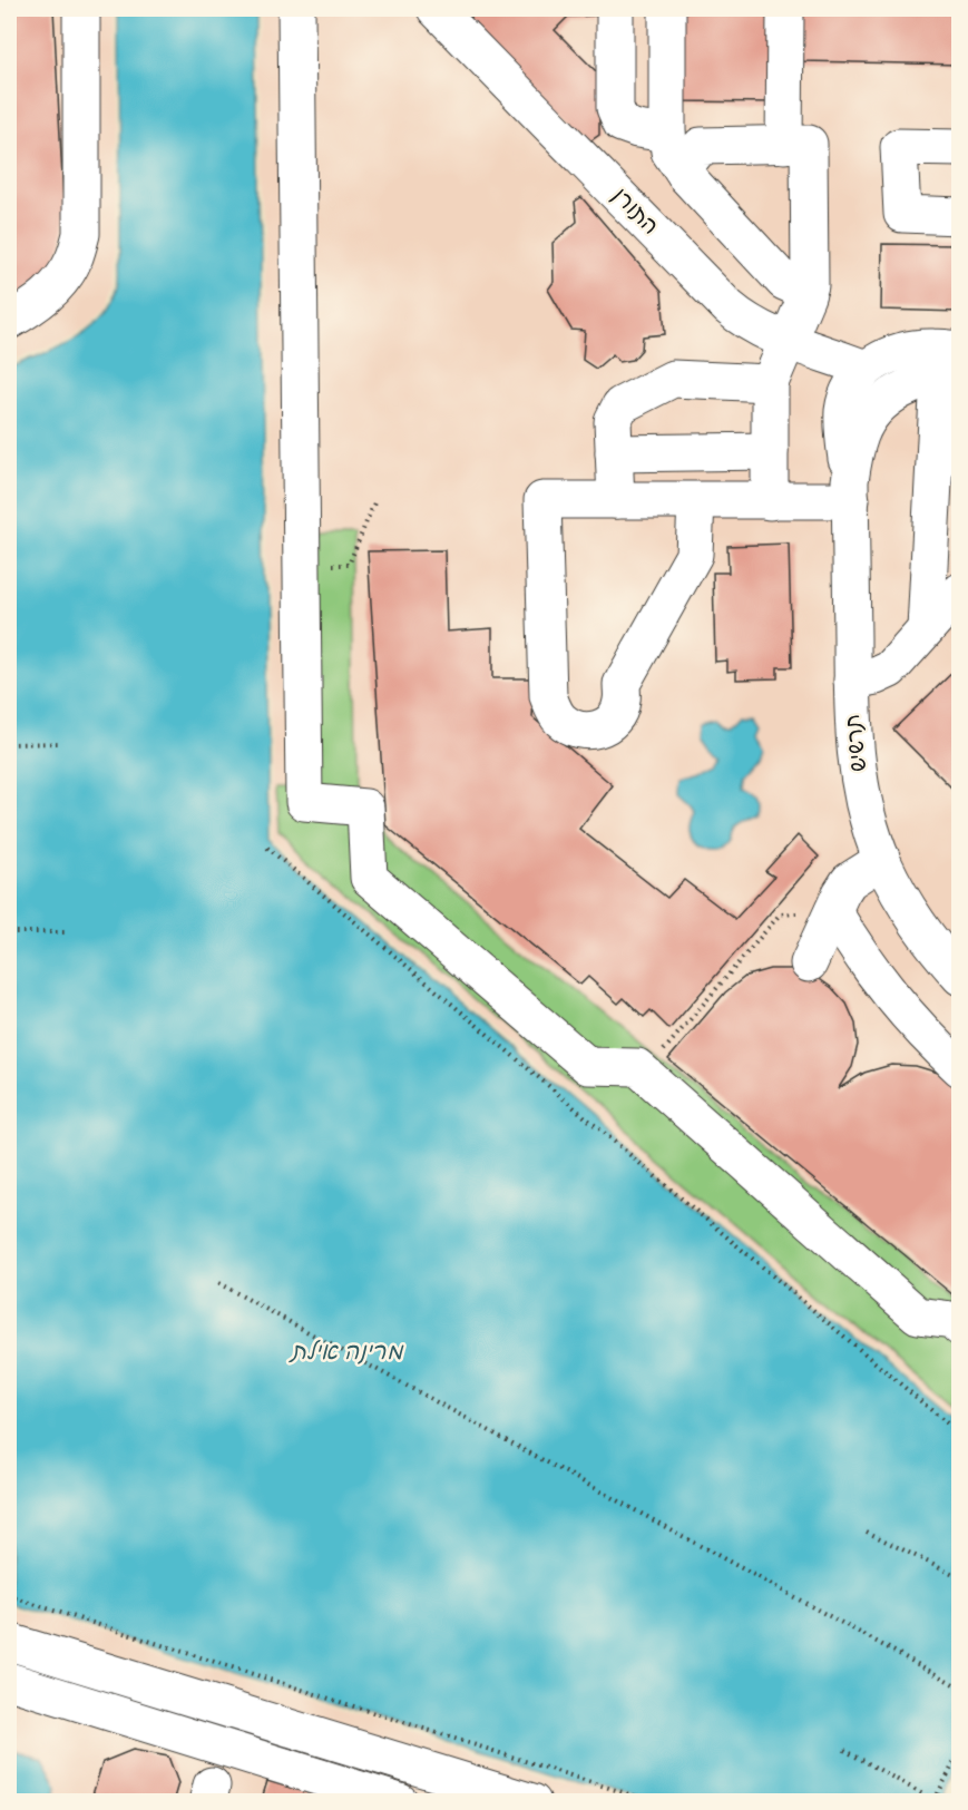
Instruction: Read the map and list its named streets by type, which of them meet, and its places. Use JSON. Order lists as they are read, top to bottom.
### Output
{
  "streets": {
    "street": ["התורן", "תרשיש"]
  },
  "crossings": [
    ["התורן", "תרשיש"]
  ],
  "water": ["מרינה אילת"]
}
